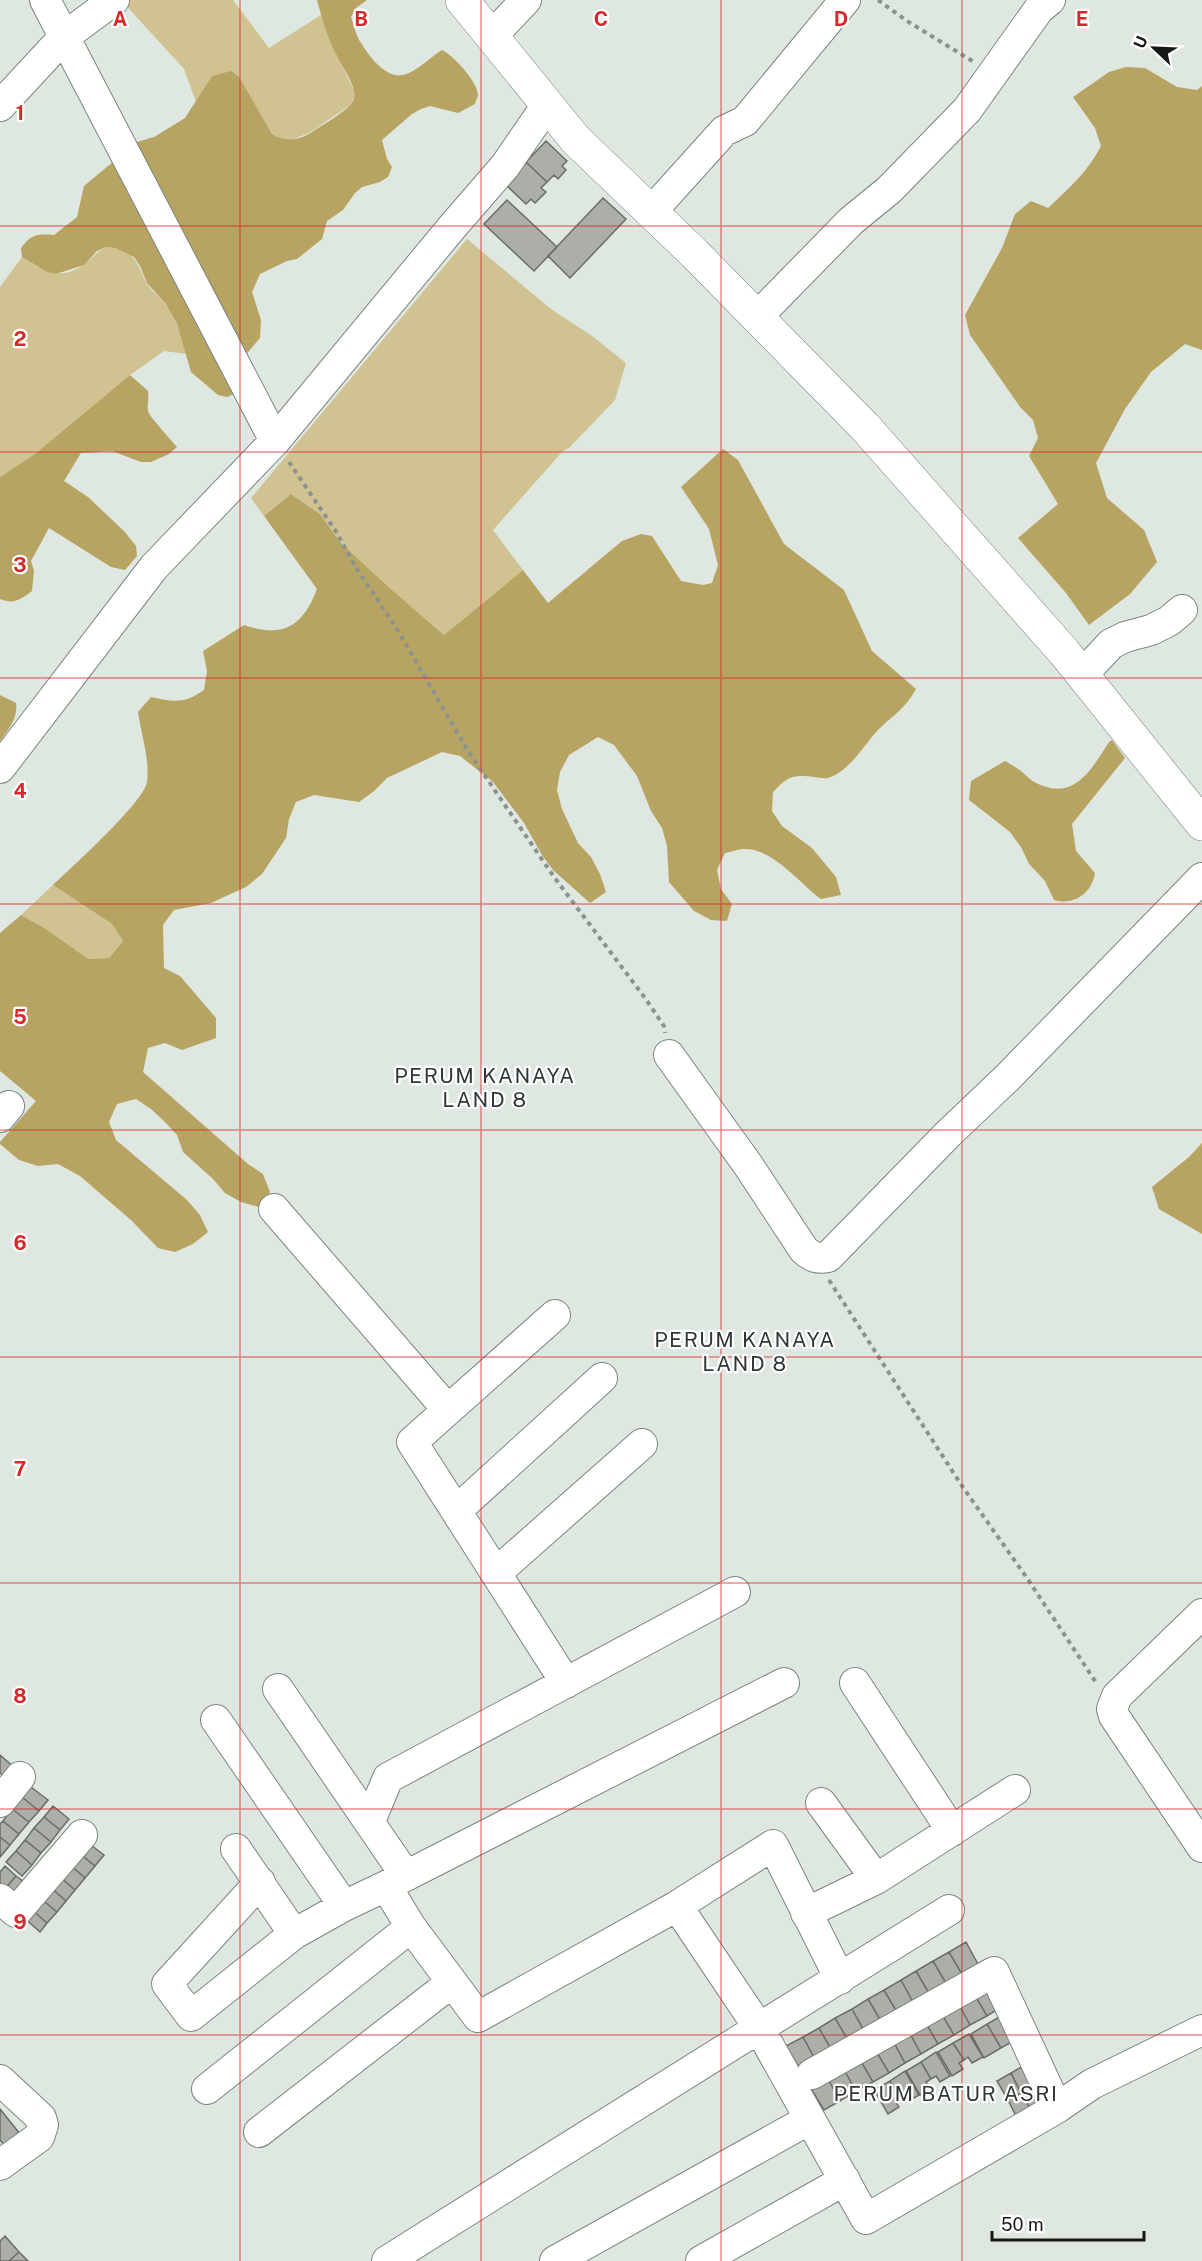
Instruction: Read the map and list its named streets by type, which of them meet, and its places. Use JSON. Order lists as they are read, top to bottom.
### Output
{
  "districts": ["PERUM KANAYA LAND 8", "PERUM KANAYA LAND 8", "PERUM BATUR ASRI"],
  "scale_bar": "50 m",
  "north": "top left",
  "grid": {
    "columns": [
      "A",
      "B",
      "C",
      "D",
      "E"
    ],
    "rows": [
      "1",
      "2",
      "3",
      "4",
      "5",
      "6",
      "7",
      "8",
      "9"
    ]
  }
}
